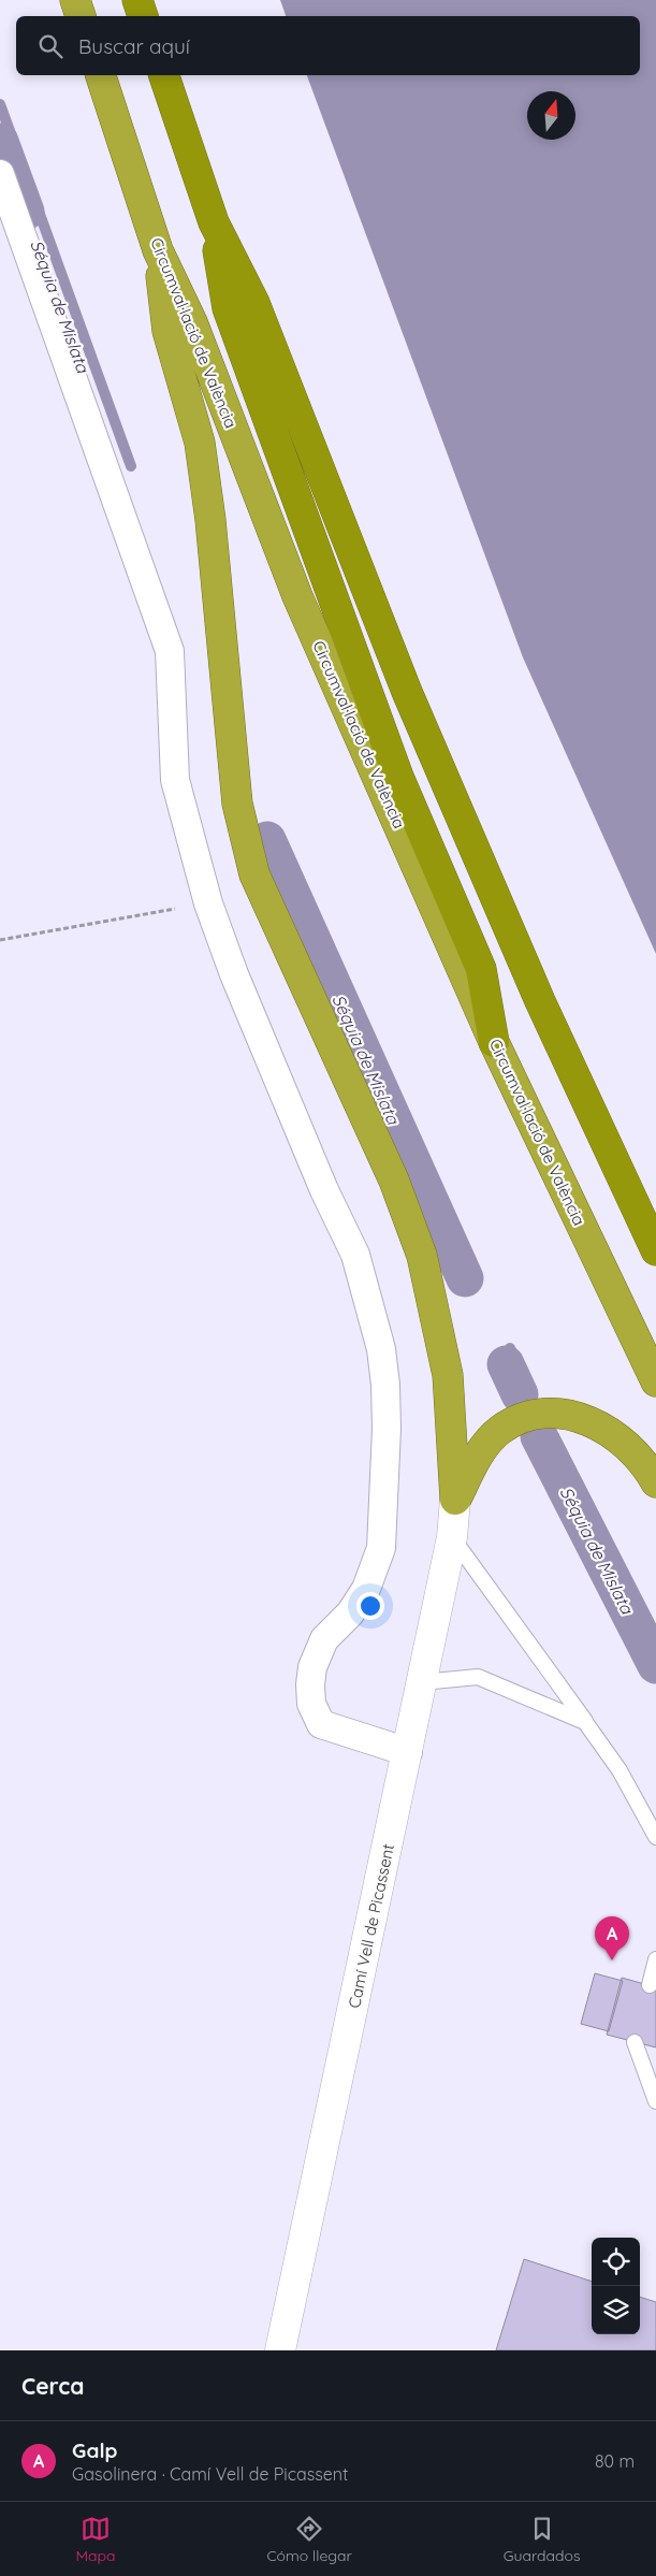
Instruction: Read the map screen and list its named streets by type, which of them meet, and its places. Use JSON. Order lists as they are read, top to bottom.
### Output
{
  "streets": {
    "highway": ["Circumval·lació de València"],
    "street": ["Camí Vell de Picassent"]
  },
  "water": ["Séquia de Mislata"],
  "north": "top",
  "page": {
    "search": "Buscar aquí",
    "pins": "A",
    "heading": "Cerca",
    "list": [
      {
        "mark": "A",
        "name": "Galp",
        "note": "Gasolinera · Camí Vell de Picassent",
        "value": "80 m"
      }
    ],
    "nav": ["Mapa", "Cómo llegar", "Guardados"]
  }
}
